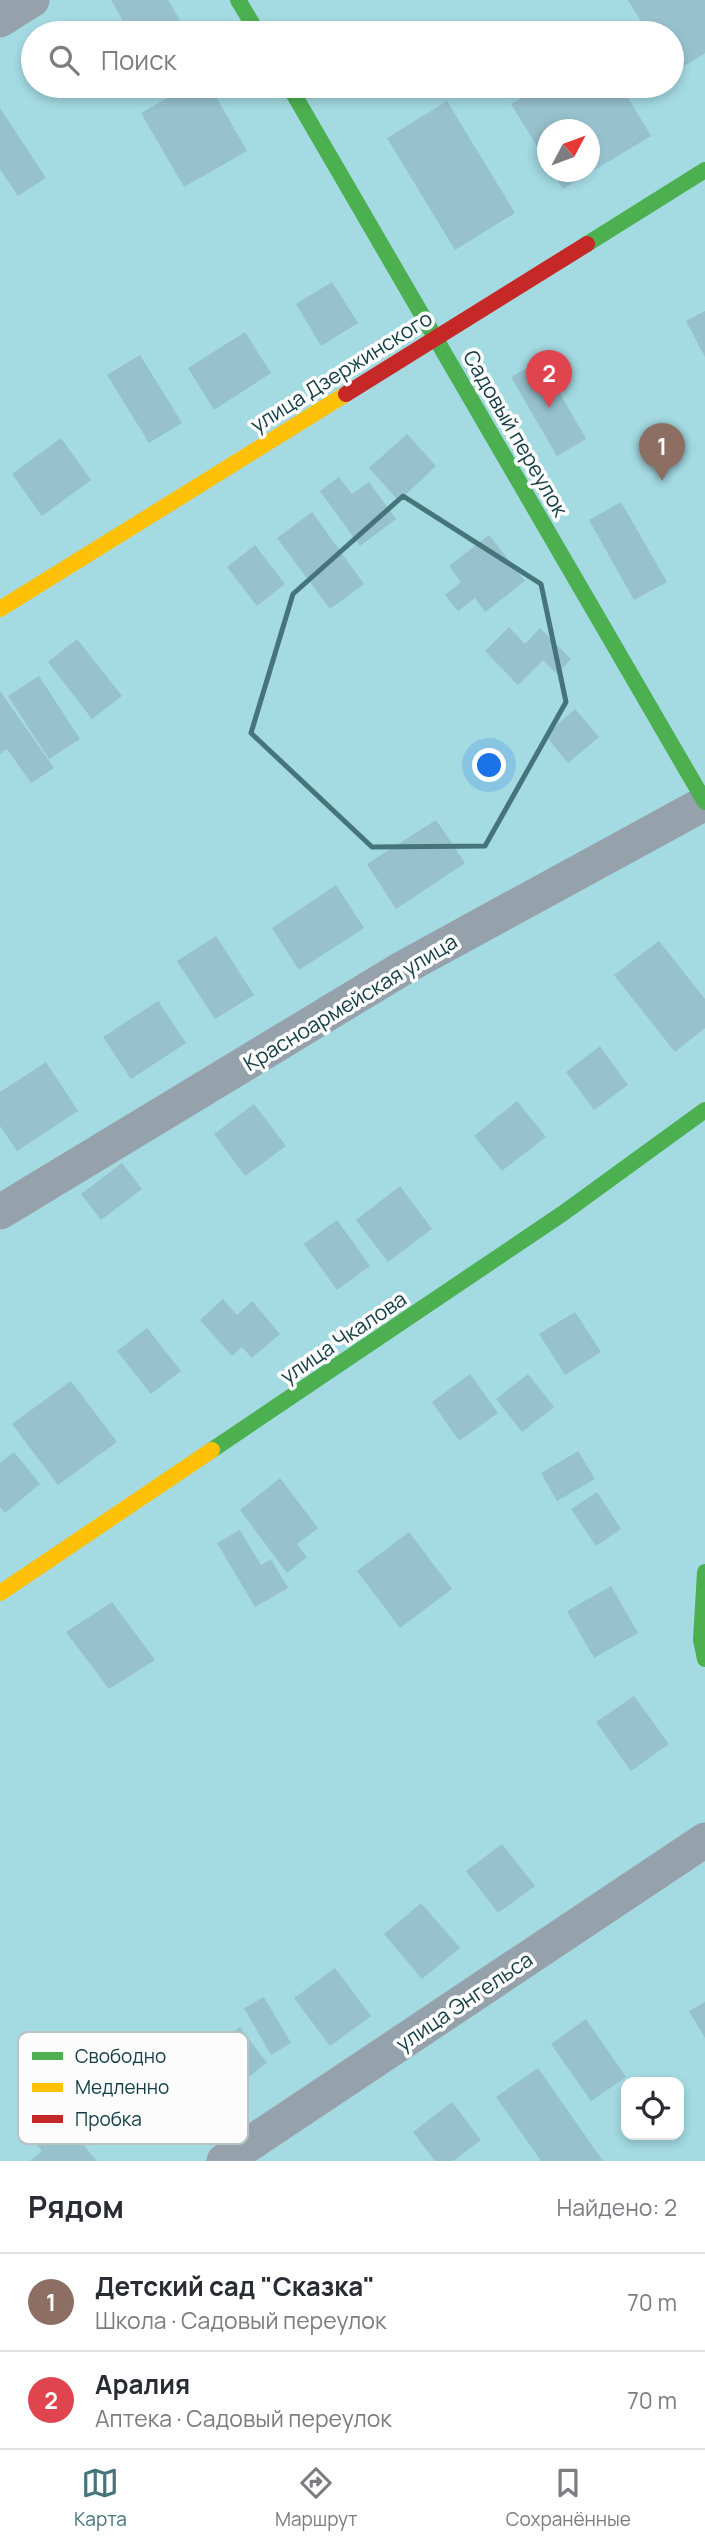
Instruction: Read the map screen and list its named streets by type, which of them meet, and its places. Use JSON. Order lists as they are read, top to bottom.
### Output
{
  "streets": {
    "street": [
      "улица Дзержинского",
      "Садовый переулок",
      "Красноармейская улица",
      "улица Чкалова",
      "улица Энгельса"
    ]
  },
  "crossings": [
    ["улица Дзержинского", "Садовый переулок"],
    ["Садовый переулок", "Красноармейская улица"]
  ],
  "legend": ["Свободно", "Медленно", "Пробка"],
  "north": "top right",
  "page": {
    "search": "Поиск",
    "pins": ["2", "1"],
    "heading": ["Рядом", "Найдено: 2"],
    "list": [
      {
        "mark": "1",
        "name": "Детский сад \"Сказка\"",
        "note": "Школа · Садовый переулок",
        "value": "70 m"
      },
      {
        "mark": "2",
        "name": "Аралия",
        "note": "Аптека · Садовый переулок",
        "value": "70 m"
      }
    ],
    "nav": ["Карта", "Маршрут", "Сохранённые"]
  }
}
